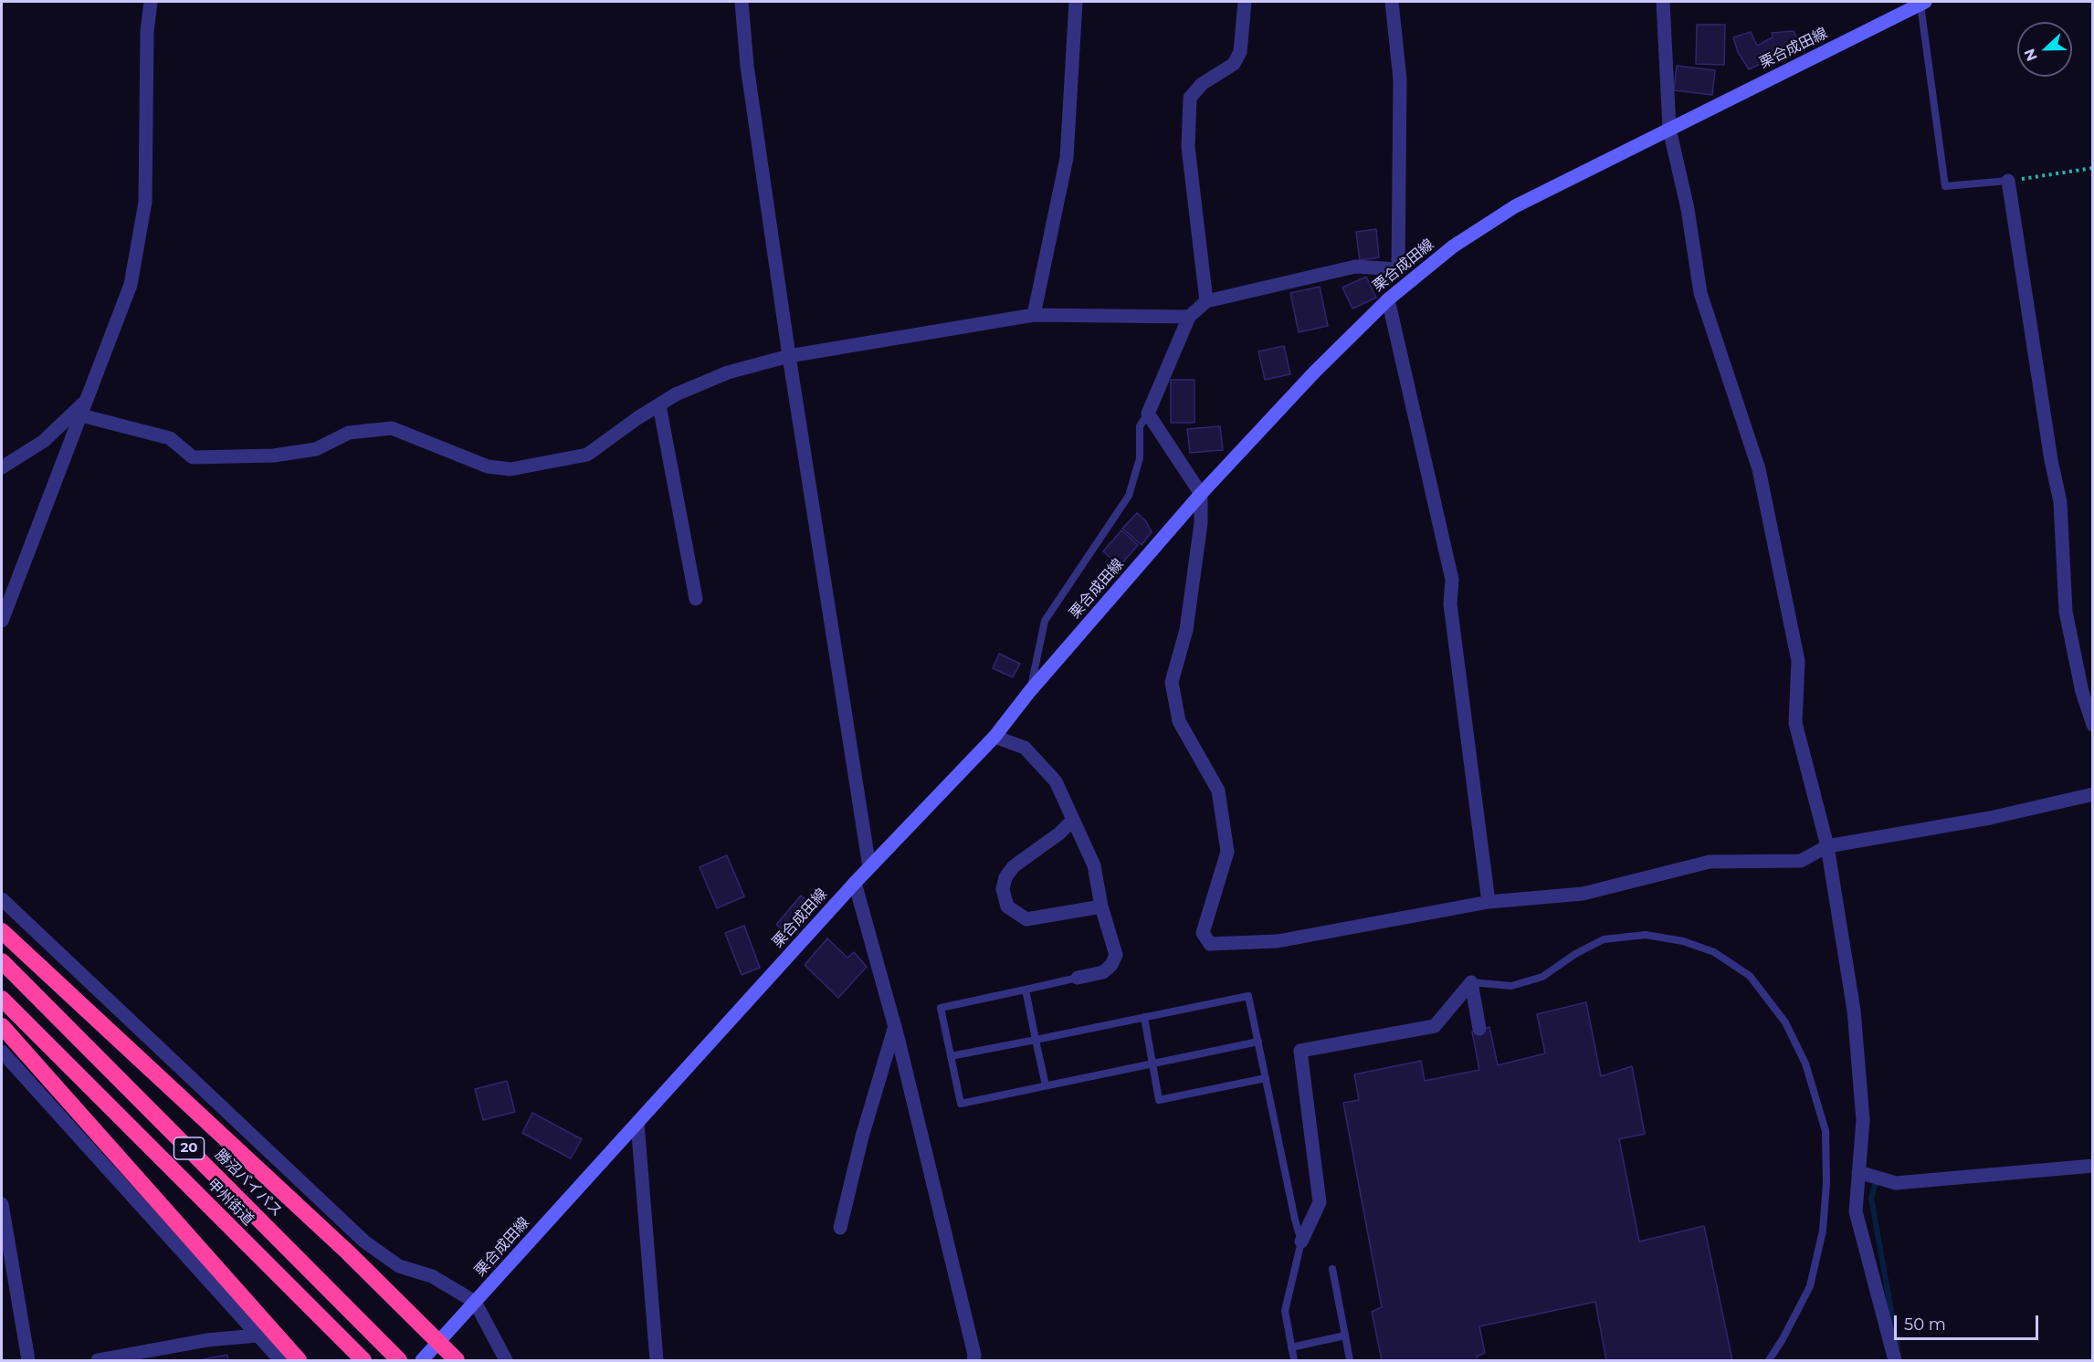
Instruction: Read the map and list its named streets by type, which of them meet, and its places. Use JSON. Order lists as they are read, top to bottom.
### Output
{
  "streets": {
    "highway": ["20", "勝沼バイパス", "甲州街道"],
    "main road": ["栗合成田線"]
  },
  "scale_bar": "50 m",
  "north": "left"
}
